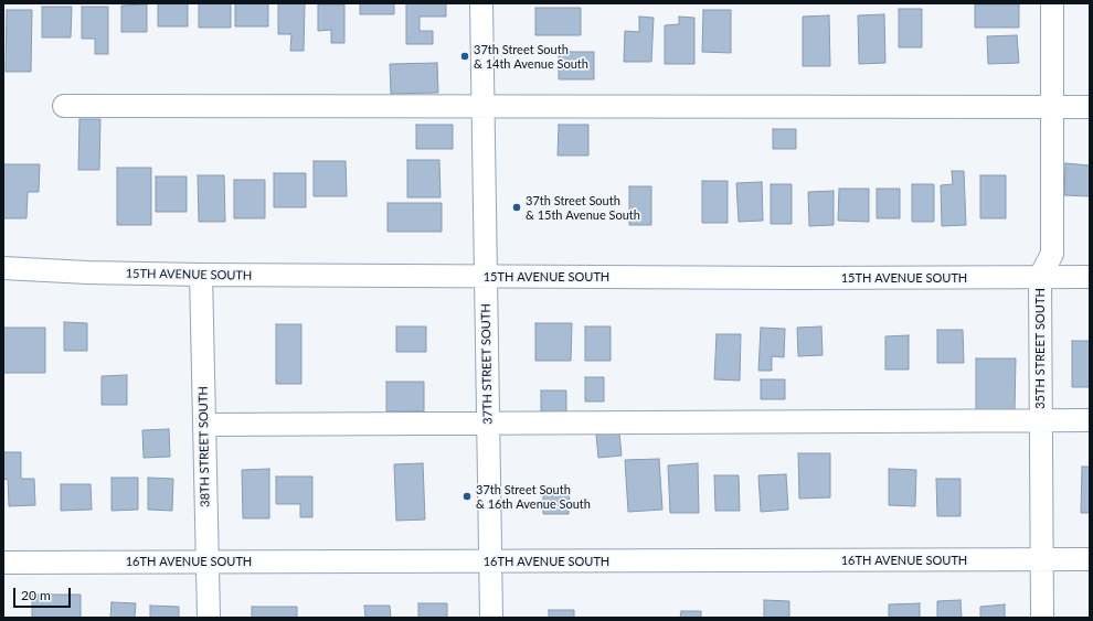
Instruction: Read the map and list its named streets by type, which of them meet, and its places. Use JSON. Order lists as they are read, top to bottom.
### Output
{
  "streets": {
    "street": [
      "15TH AVENUE SOUTH",
      "35TH STREET SOUTH",
      "37TH STREET SOUTH",
      "38TH STREET SOUTH",
      "16TH AVENUE SOUTH"
    ]
  },
  "crossings": [
    ["15TH AVENUE SOUTH", "35TH STREET SOUTH"],
    ["15TH AVENUE SOUTH", "37TH STREET SOUTH"],
    ["15TH AVENUE SOUTH", "38TH STREET SOUTH"],
    ["35TH STREET SOUTH", "16TH AVENUE SOUTH"],
    ["37TH STREET SOUTH", "16TH AVENUE SOUTH"],
    ["38TH STREET SOUTH", "16TH AVENUE SOUTH"]
  ],
  "places": ["37th Street South & 14th Avenue South", "37th Street South & 15th Avenue South", "37th Street South & 16th Avenue South"],
  "scale_bar": "20 m"
}
